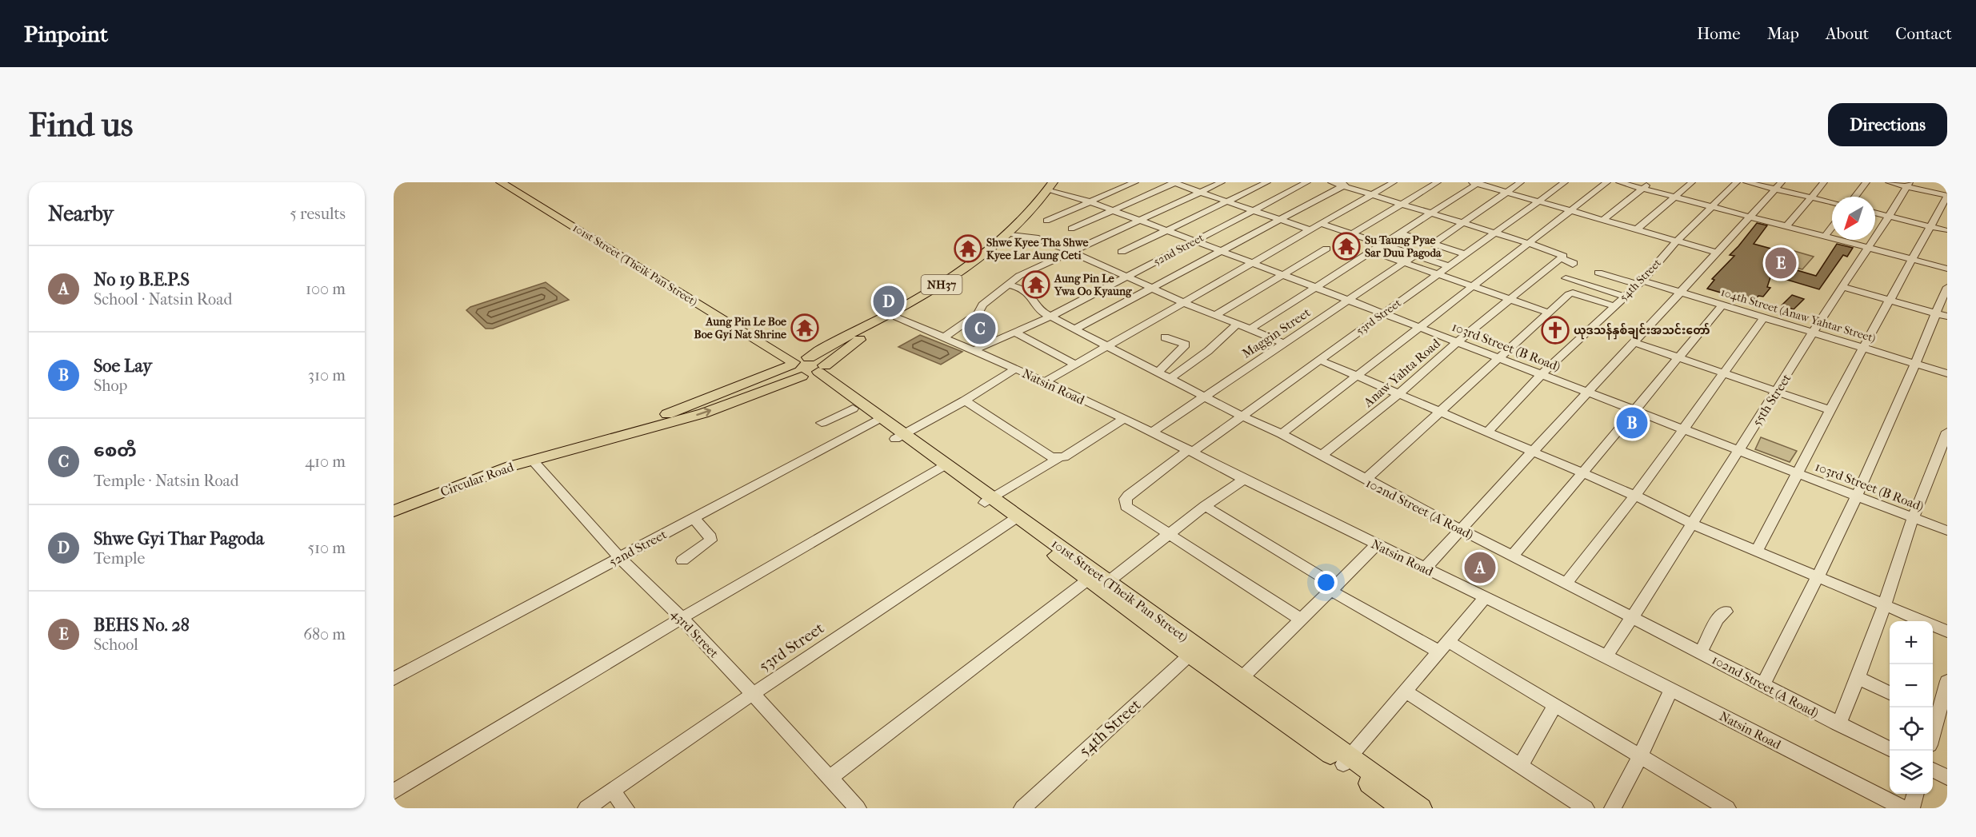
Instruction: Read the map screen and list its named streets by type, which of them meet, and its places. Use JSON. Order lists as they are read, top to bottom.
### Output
{
  "streets": {
    "highway": ["NH37"],
    "main road": ["101st Street (Theik Pan Street)", "Circular Road"],
    "street": [
      "52nd Street",
      "54th Street",
      "104th Street (Anaw Yahtar Street)",
      "53rd Street",
      "Maggin Street",
      "103rd Street (B Road)",
      "Anaw Yahta Road",
      "Natsin Road",
      "55th Street",
      "102nd Street (A Road)",
      "43rd Street"
    ]
  },
  "crossings": [
    ["52nd Street", "101st Street (Theik Pan Street)"],
    ["52nd Street", "103rd Street (B Road)"],
    ["52nd Street", "Natsin Road"],
    ["52nd Street", "102nd Street (A Road)"],
    ["52nd Street", "43rd Street"],
    ["101st Street (Theik Pan Street)", "54th Street"],
    ["101st Street (Theik Pan Street)", "NH37"],
    ["101st Street (Theik Pan Street)", "53rd Street"],
    ["54th Street", "104th Street (Anaw Yahtar Street)"],
    ["54th Street", "103rd Street (B Road)"],
    ["NH37", "103rd Street (B Road)"],
    ["NH37", "Natsin Road"],
    ["104th Street (Anaw Yahtar Street)", "55th Street"],
    ["53rd Street", "103rd Street (B Road)"],
    ["53rd Street", "Natsin Road"],
    ["53rd Street", "102nd Street (A Road)"],
    ["53rd Street", "43rd Street"],
    ["Maggin Street", "103rd Street (B Road)"],
    ["Maggin Street", "Natsin Road"],
    ["Maggin Street", "102nd Street (A Road)"],
    ["103rd Street (B Road)", "Anaw Yahta Road"],
    ["103rd Street (B Road)", "55th Street"],
    ["Anaw Yahta Road", "102nd Street (A Road)"],
    ["Natsin Road", "55th Street"],
    ["55th Street", "102nd Street (A Road)"],
    ["Circular Road", "43rd Street"]
  ],
  "places": {
    "temple": [
      "Su Taung Pyae Sar Duu Pagoda",
      "Shwe Kyee Tha Shwe Kyee Lar Aung Ceti",
      "Aung Pin Le Ywa Oo Kyaung",
      "Aung Pin Le Boe Boe Gyi Nat Shrine"
    ],
    "church": ["ယုဒသန်နှစ်ချင်းအသင်းတော်"]
  },
  "north": "bottom left",
  "page": {
    "header": "Pinpoint",
    "nav": [
      "Home",
      "Map",
      "About",
      "Contact"
    ],
    "buttons": "Directions",
    "title": "Find us",
    "heading": ["Nearby", "5 results"],
    "list": [
      {
        "mark": "A",
        "name": "No 19 B.E.P.S",
        "note": "School · Natsin Road",
        "value": "100 m"
      },
      {
        "mark": "B",
        "name": "Soe Lay",
        "note": "Shop",
        "value": "310 m"
      },
      {
        "mark": "C",
        "name": "စေတီ",
        "note": "Temple · Natsin Road",
        "value": "410 m"
      },
      {
        "mark": "D",
        "name": "Shwe Gyi Thar Pagoda",
        "note": "Temple",
        "value": "510 m"
      },
      {
        "mark": "E",
        "name": "BEHS No. 28",
        "note": "School",
        "value": "680 m"
      }
    ],
    "pins": [
      "E",
      "D",
      "C",
      "B",
      "A"
    ],
    "map_buttons": ["+", "−"]
  }
}
